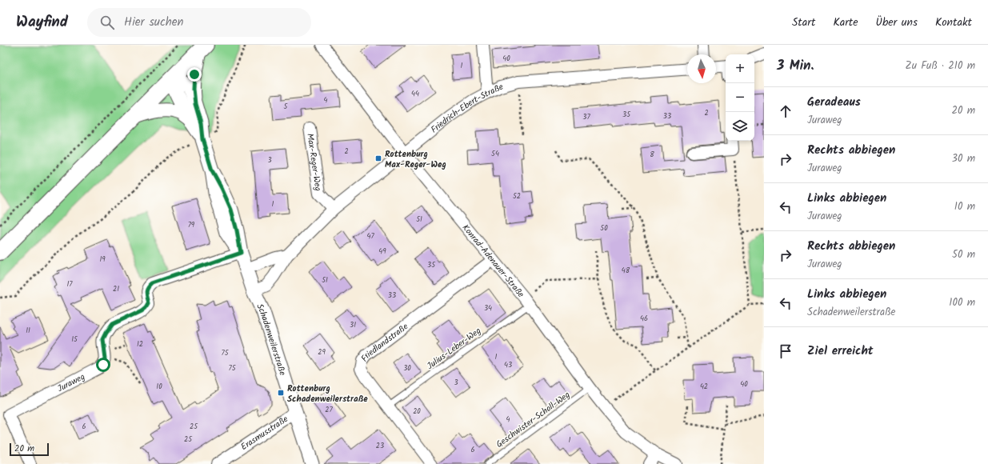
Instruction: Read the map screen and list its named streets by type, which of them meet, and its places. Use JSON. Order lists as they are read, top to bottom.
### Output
{
  "streets": {
    "street": [
      "Friedrich-Ebert-Straße",
      "Max-Reger-Weg",
      "Konrad-Adenauer-Straße",
      "Schadenweilerstraße",
      "Friedlandstraße",
      "Juraweg",
      "Erasmusstraße"
    ],
    "lane": ["Julius-Leber-Weg", "Geschwister-Scholl-Weg"]
  },
  "crossings": [
    ["Friedrich-Ebert-Straße", "Max-Reger-Weg"],
    ["Friedrich-Ebert-Straße", "Konrad-Adenauer-Straße"],
    ["Friedrich-Ebert-Straße", "Schadenweilerstraße"],
    ["Konrad-Adenauer-Straße", "Friedlandstraße"],
    ["Konrad-Adenauer-Straße", "Julius-Leber-Weg"],
    ["Konrad-Adenauer-Straße", "Geschwister-Scholl-Weg"],
    ["Schadenweilerstraße", "Erasmusstraße"],
    ["Friedlandstraße", "Julius-Leber-Weg"]
  ],
  "places": {
    "transit": ["Rottenburg Max-Reger-Weg", "Rottenburg Schadenweilerstraße"]
  },
  "house_numbers": [
    "40",
    "1",
    "44",
    "4",
    "5",
    "2",
    "35",
    "33",
    "37",
    "2",
    "54",
    "8",
    "3",
    "52",
    "1",
    "51",
    "79",
    "50",
    "47",
    "49",
    "19",
    "35",
    "48",
    "51",
    "17",
    "21",
    "33",
    "34",
    "46",
    "31",
    "11",
    "15",
    "12",
    "29",
    "75",
    "1",
    "43",
    "75",
    "30",
    "3",
    "40",
    "10",
    "42",
    "27",
    "20",
    "4",
    "6",
    "25",
    "25",
    "1",
    "23",
    "6"
  ],
  "scale_bar": "20 m",
  "north": "bottom",
  "page": {
    "header": "Wayfind",
    "search": "Hier suchen",
    "nav": [
      "Start",
      "Karte",
      "Über uns",
      "Kontakt"
    ],
    "heading": ["3 Min.", "Zu Fuß · 210 m"],
    "map_buttons": ["+", "−"],
    "list": [
      ["Geradeaus", "Juraweg", "20 m"],
      ["Rechts abbiegen", "Juraweg", "30 m"],
      ["Links abbiegen", "Juraweg", "10 m"],
      ["Rechts abbiegen", "Juraweg", "50 m"],
      ["Links abbiegen", "Schadenweilerstraße", "100 m"],
      "Ziel erreicht"
    ],
    "scale": "20 m"
  }
}
